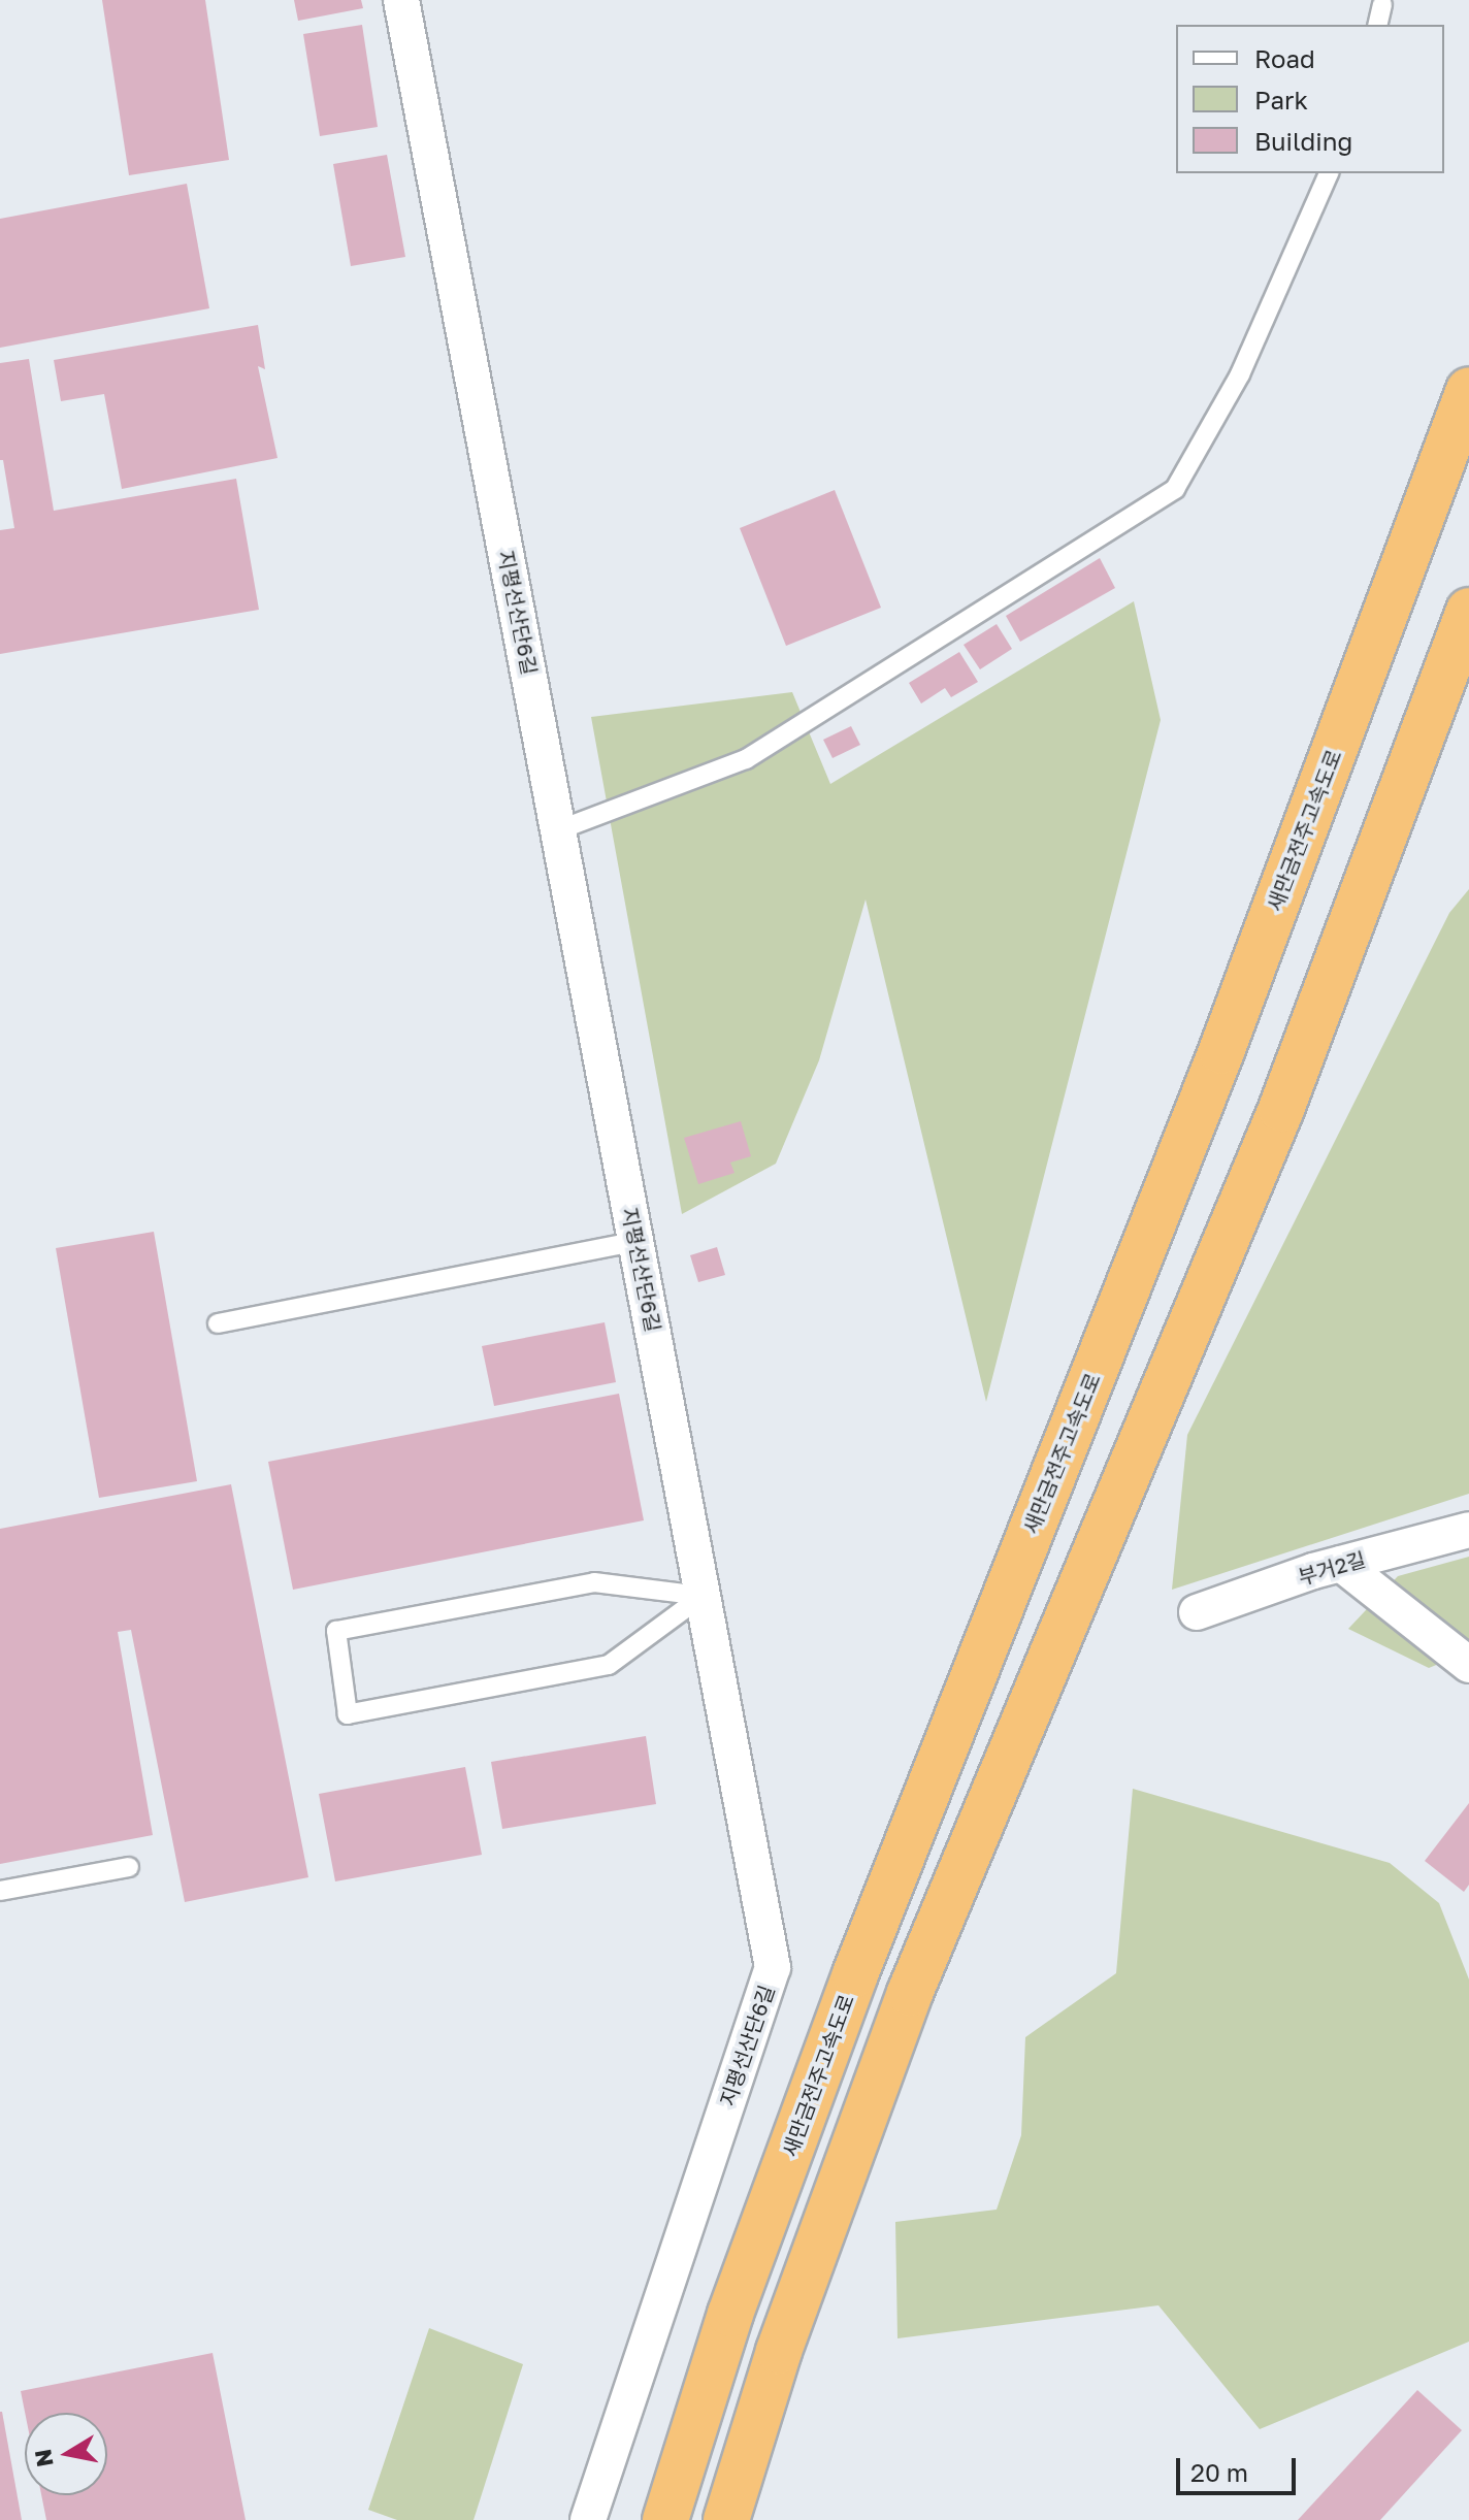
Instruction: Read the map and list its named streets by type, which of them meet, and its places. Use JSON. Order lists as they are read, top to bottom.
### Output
{
  "streets": {
    "highway": ["새만금전주고속도로"],
    "street": ["지평선산단6길", "부거2길"]
  },
  "legend": ["Road", "Park", "Building"],
  "scale_bar": "20 m",
  "north": "left"
}
